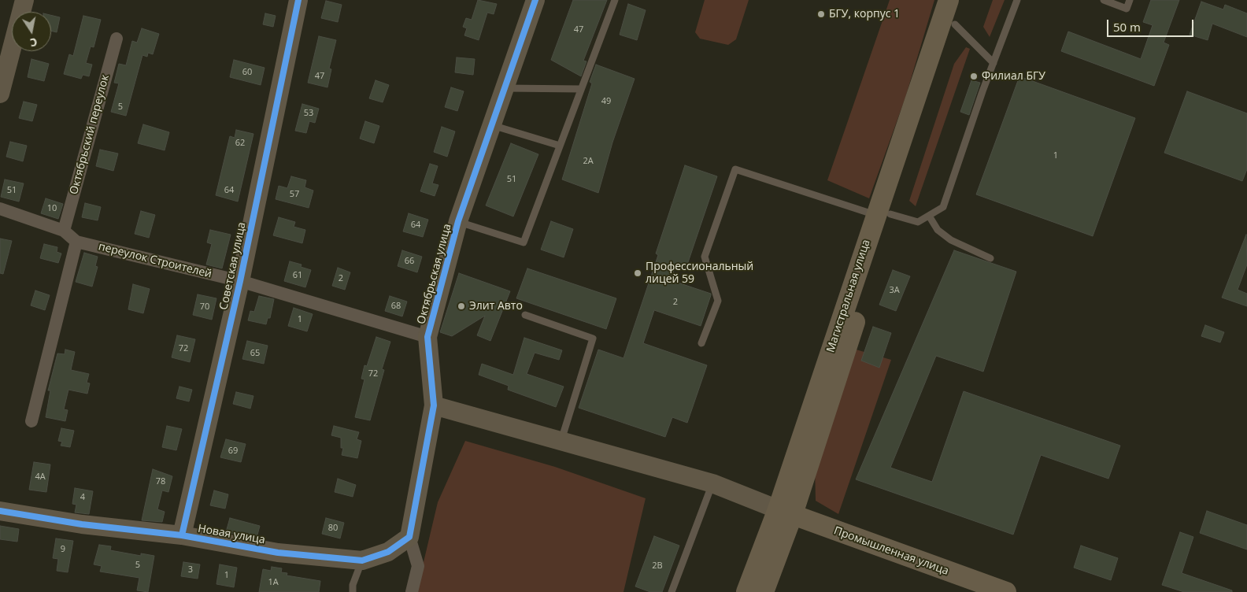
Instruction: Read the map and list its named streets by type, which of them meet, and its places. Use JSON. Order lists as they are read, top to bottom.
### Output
{
  "streets": {
    "main road": ["Магистральная улица", "Промышленная улица"],
    "street": [
      "Октябрьский переулок",
      "переулок Строителей",
      "Советская улица",
      "Октябрьская улица",
      "Новая улица"
    ]
  },
  "crossings": [
    ["Октябрьский переулок", "переулок Строителей"],
    ["переулок Строителей", "Советская улица"],
    ["переулок Строителей", "Октябрьская улица"],
    ["Советская улица", "Новая улица"],
    ["Октябрьская улица", "Новая улица"],
    ["Магистральная улица", "Промышленная улица"]
  ],
  "places": [
    "БГУ, корпус 1",
    "Филиал БГУ",
    "Профессиональный лицей 59",
    "Элит Авто"
  ],
  "house_numbers": [
    "47",
    "60",
    "47",
    "49",
    "5",
    "53",
    "62",
    "1",
    "2А",
    "51",
    "51",
    "64",
    "57",
    "10",
    "64",
    "66",
    "61",
    "2",
    "3А",
    "2",
    "68",
    "70",
    "1",
    "72",
    "65",
    "72",
    "69",
    "4А",
    "78",
    "4",
    "80",
    "9",
    "5",
    "2В",
    "3",
    "1",
    "1А"
  ],
  "scale_bar": "50 m",
  "north": "bottom"
}
